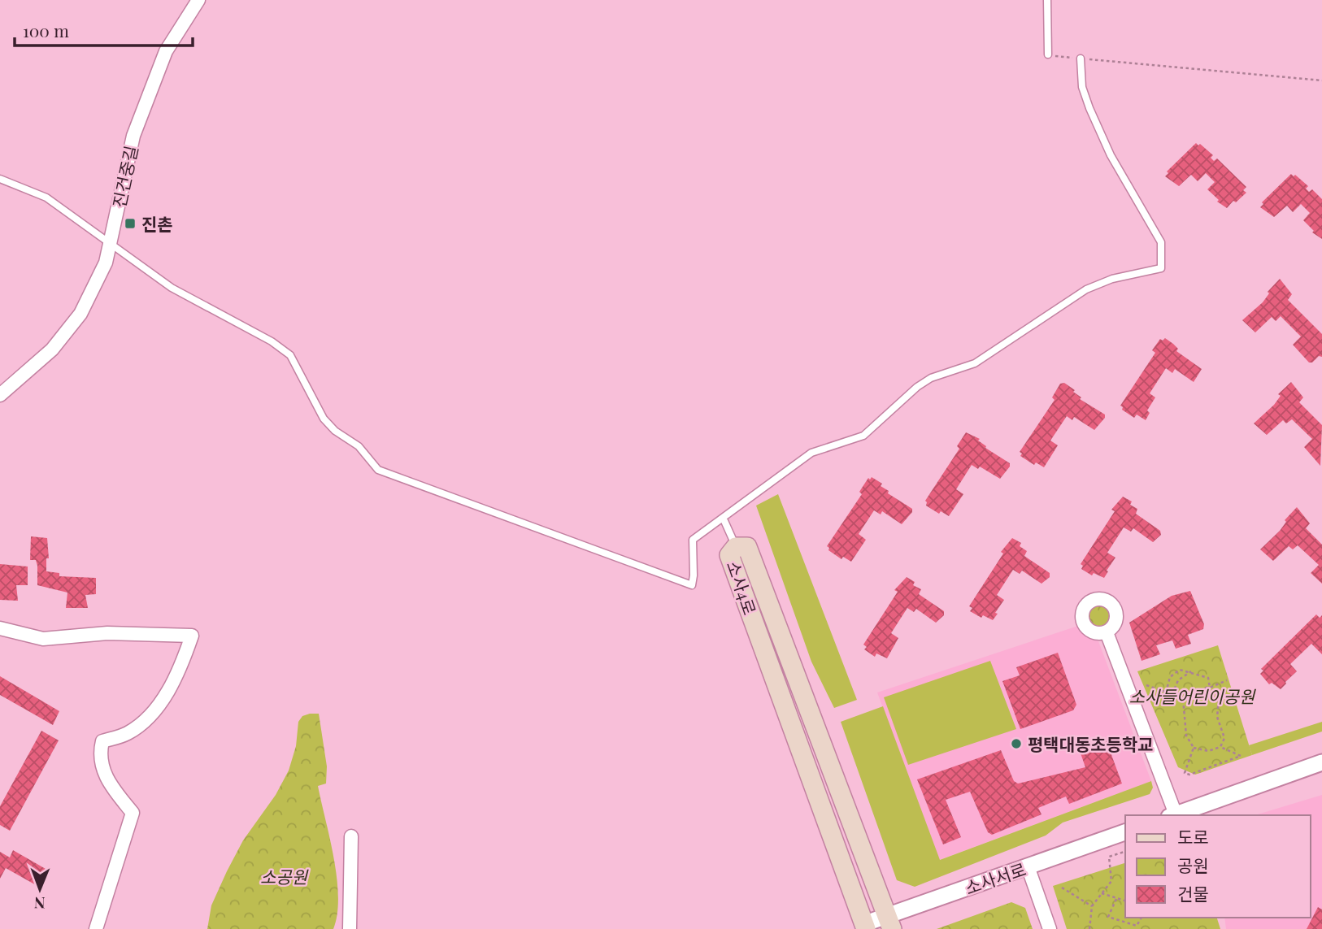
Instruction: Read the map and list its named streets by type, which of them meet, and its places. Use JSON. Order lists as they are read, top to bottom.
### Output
{
  "streets": {
    "main road": ["소사4로"],
    "street": ["진건중길", "소사서로"]
  },
  "crossings": [
    ["소사4로", "소사서로"]
  ],
  "parks": ["소사들어린이공원", "소공원"],
  "places": {
    "transit": ["진촌"],
    "other": ["평택대동초등학교"]
  },
  "legend": ["도로", "공원", "건물"],
  "scale_bar": "100 m",
  "north": "bottom"
}
